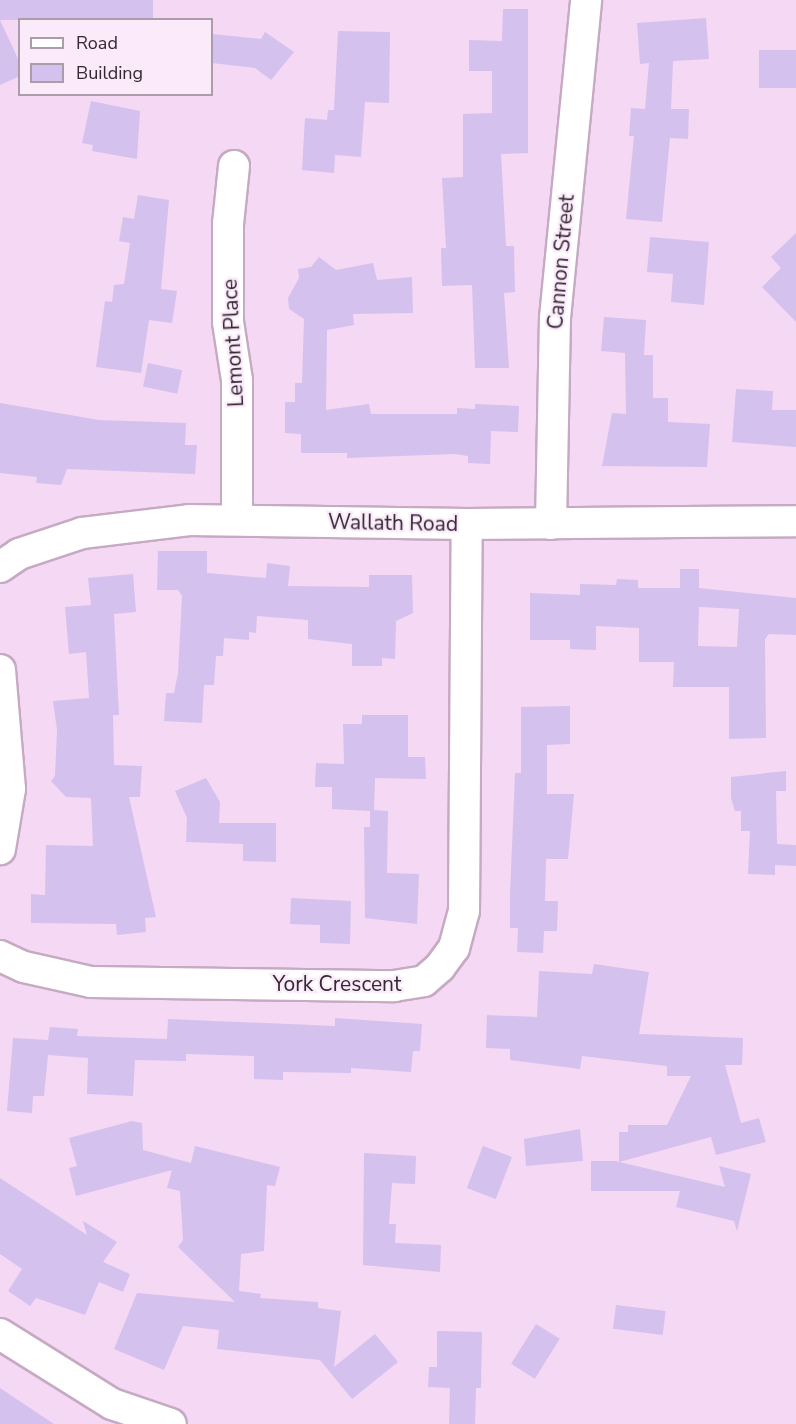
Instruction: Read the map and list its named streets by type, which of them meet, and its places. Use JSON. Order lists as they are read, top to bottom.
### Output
{
  "streets": {
    "street": [
      "Cannon Street",
      "Lemont Place",
      "Wallath Road",
      "York Crescent"
    ]
  },
  "crossings": [
    ["Cannon Street", "Wallath Road"],
    ["Lemont Place", "Wallath Road"],
    ["Wallath Road", "York Crescent"]
  ],
  "legend": ["Road", "Building"]
}
